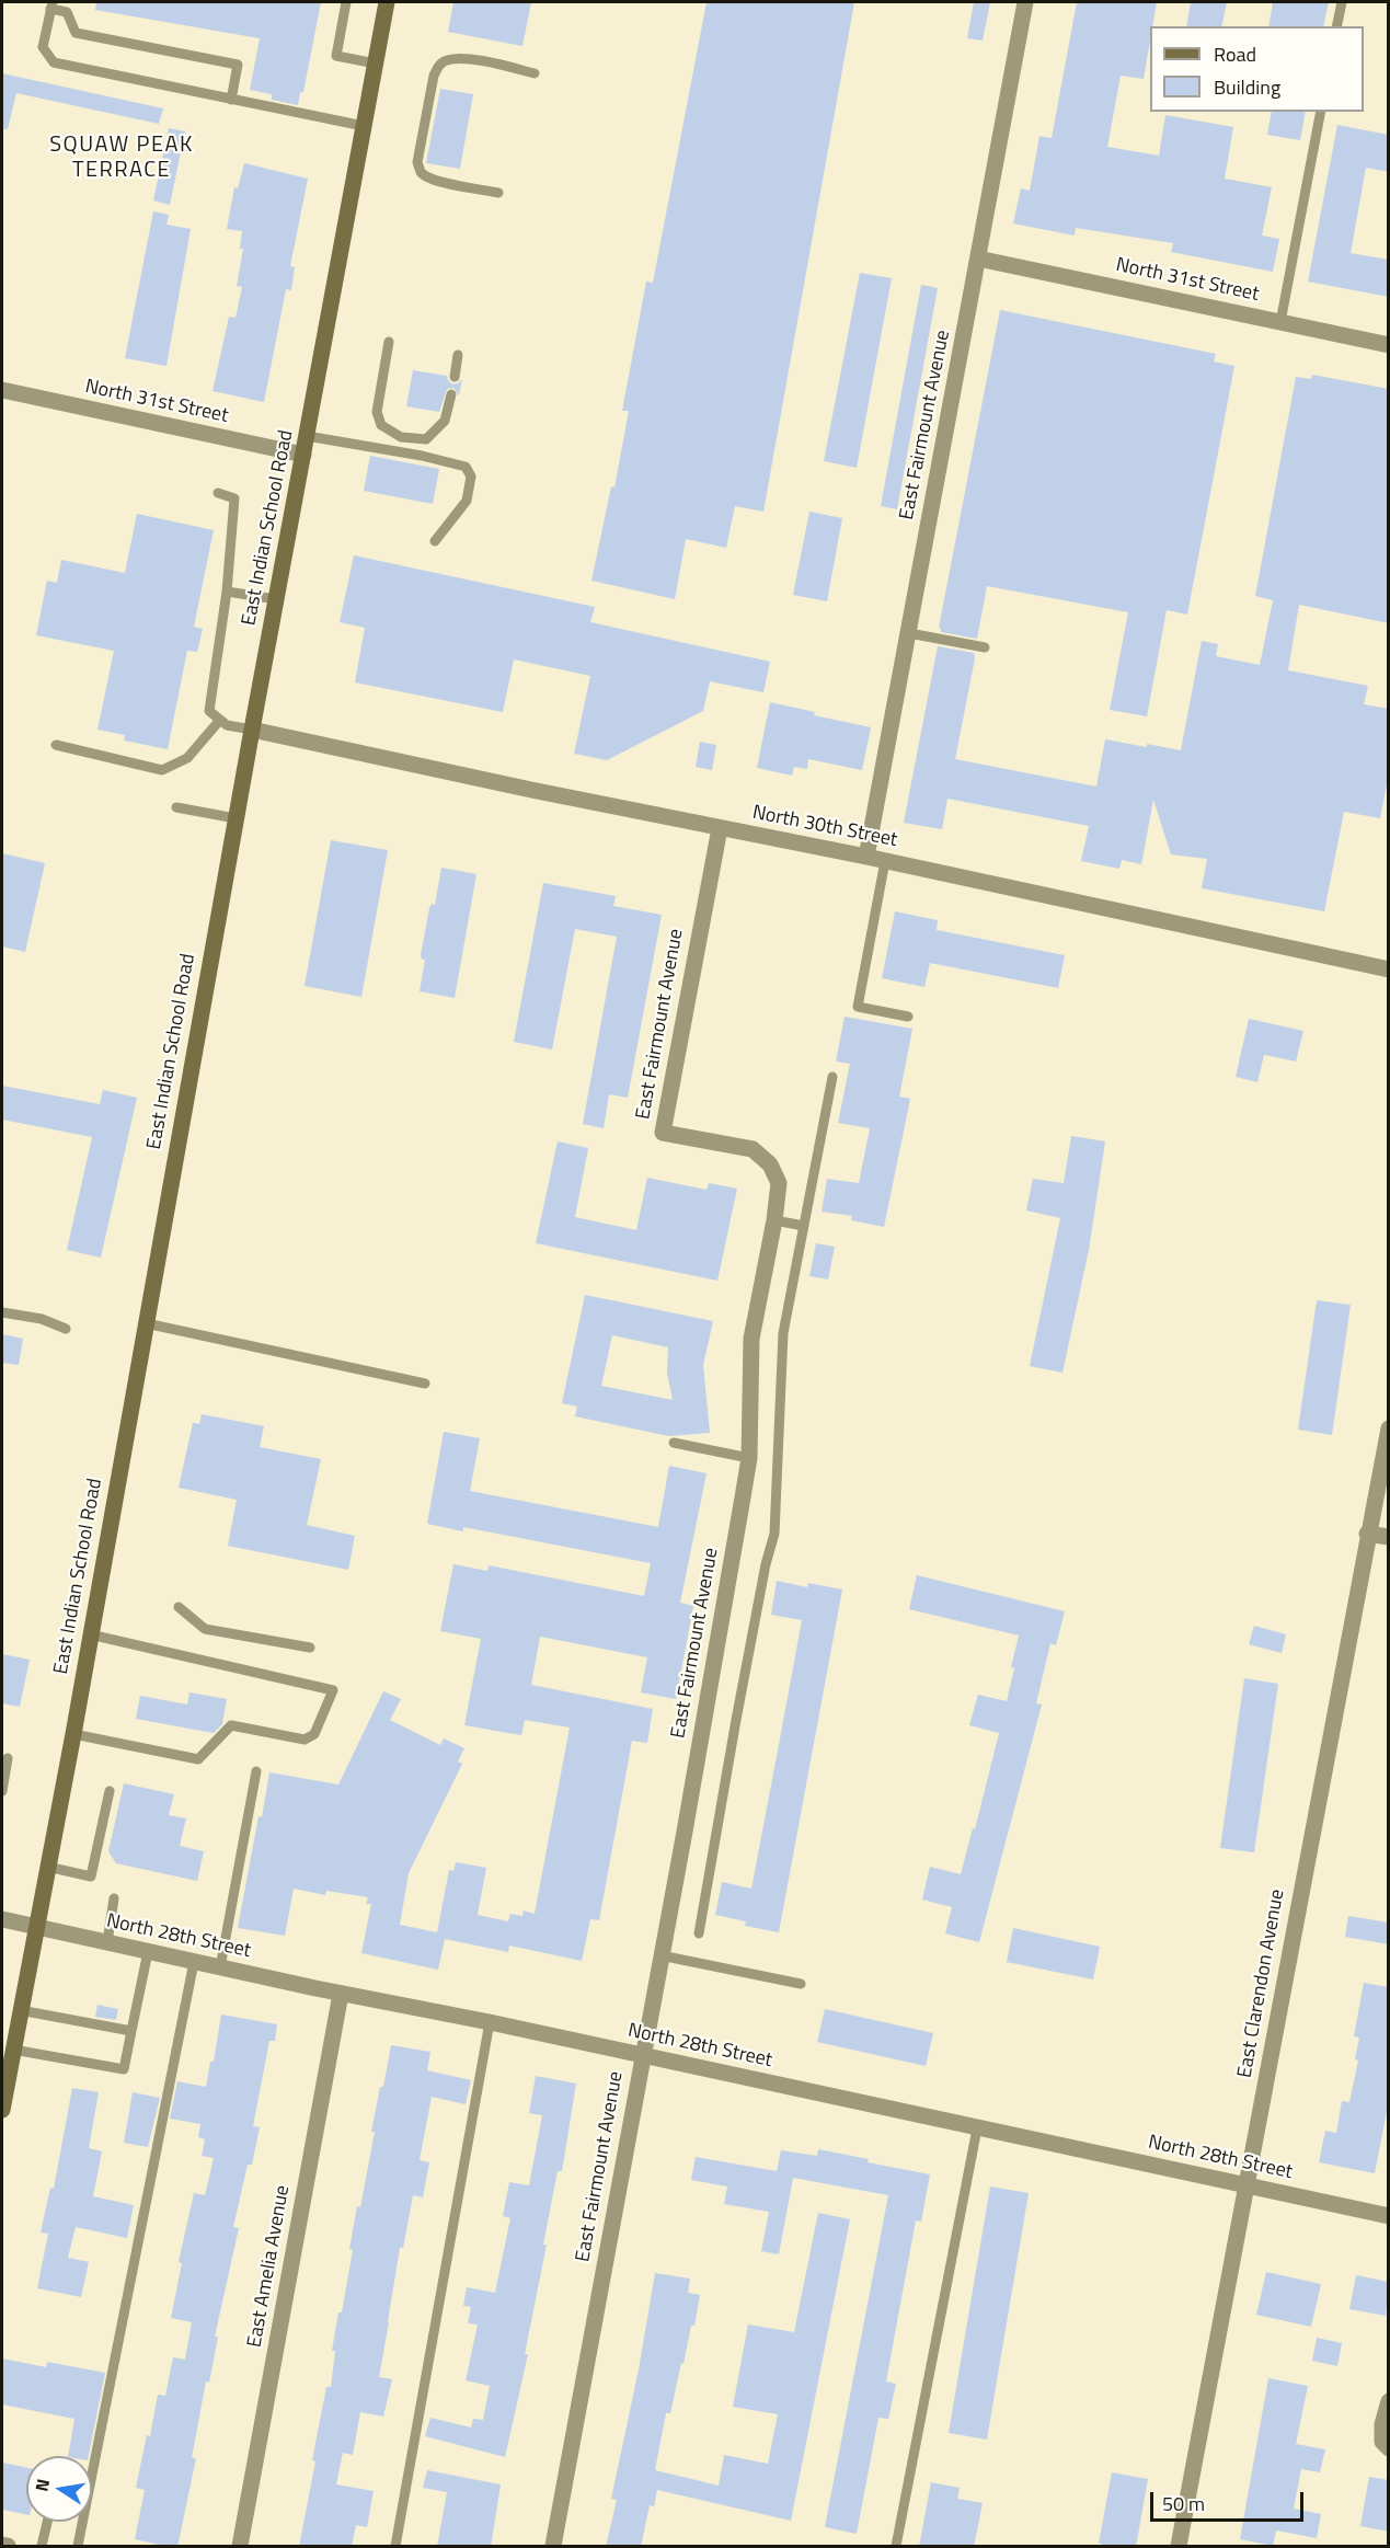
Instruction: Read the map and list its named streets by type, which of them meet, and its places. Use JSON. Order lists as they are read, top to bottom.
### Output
{
  "streets": {
    "main road": ["East Indian School Road"],
    "street": [
      "North 31st Street",
      "East Fairmount Avenue",
      "North 30th Street",
      "North 28th Street",
      "East Clarendon Avenue",
      "East Amelia Avenue"
    ]
  },
  "crossings": [
    ["North 31st Street", "East Fairmount Avenue"],
    ["North 31st Street", "East Indian School Road"],
    ["East Fairmount Avenue", "North 30th Street"],
    ["East Fairmount Avenue", "North 28th Street"],
    ["East Indian School Road", "North 30th Street"],
    ["East Indian School Road", "North 28th Street"],
    ["North 28th Street", "East Clarendon Avenue"],
    ["North 28th Street", "East Amelia Avenue"]
  ],
  "districts": ["SQUAW PEAK TERRACE"],
  "legend": ["Road", "Building"],
  "scale_bar": "50 m",
  "north": "left"
}
